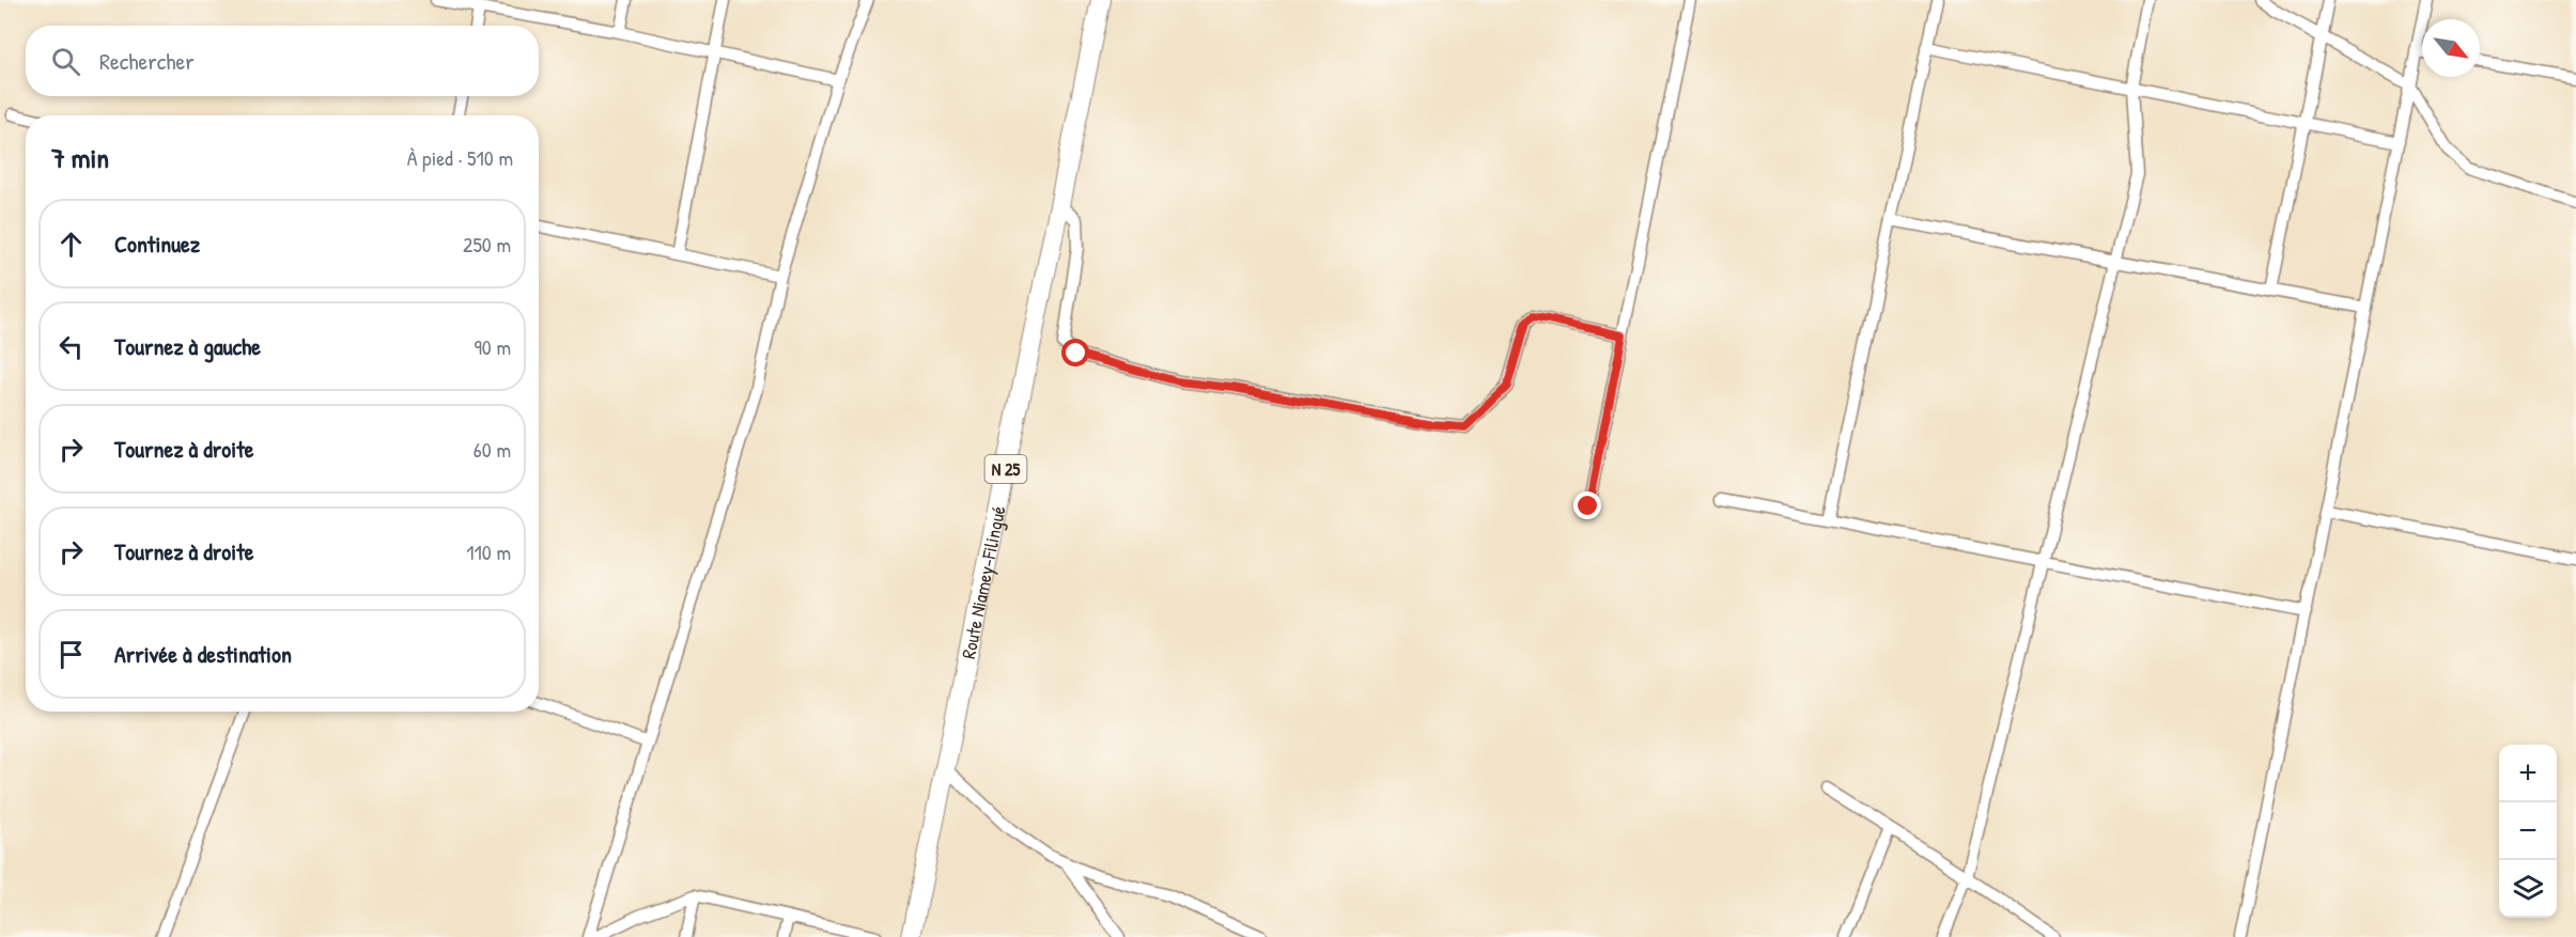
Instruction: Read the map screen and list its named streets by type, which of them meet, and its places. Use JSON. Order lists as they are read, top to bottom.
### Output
{
  "streets": {
    "main road": ["N 25", "Route Niamey-Filingué"]
  },
  "north": "bottom right",
  "page": {
    "search": "Rechercher",
    "heading": ["7 min", "À pied · 510 m"],
    "list": [
      ["Continuez", "250 m"],
      ["Tournez à gauche", "90 m"],
      ["Tournez à droite", "60 m"],
      ["Tournez à droite", "110 m"],
      "Arrivée à destination"
    ],
    "map_buttons": ["+", "−"]
  }
}
